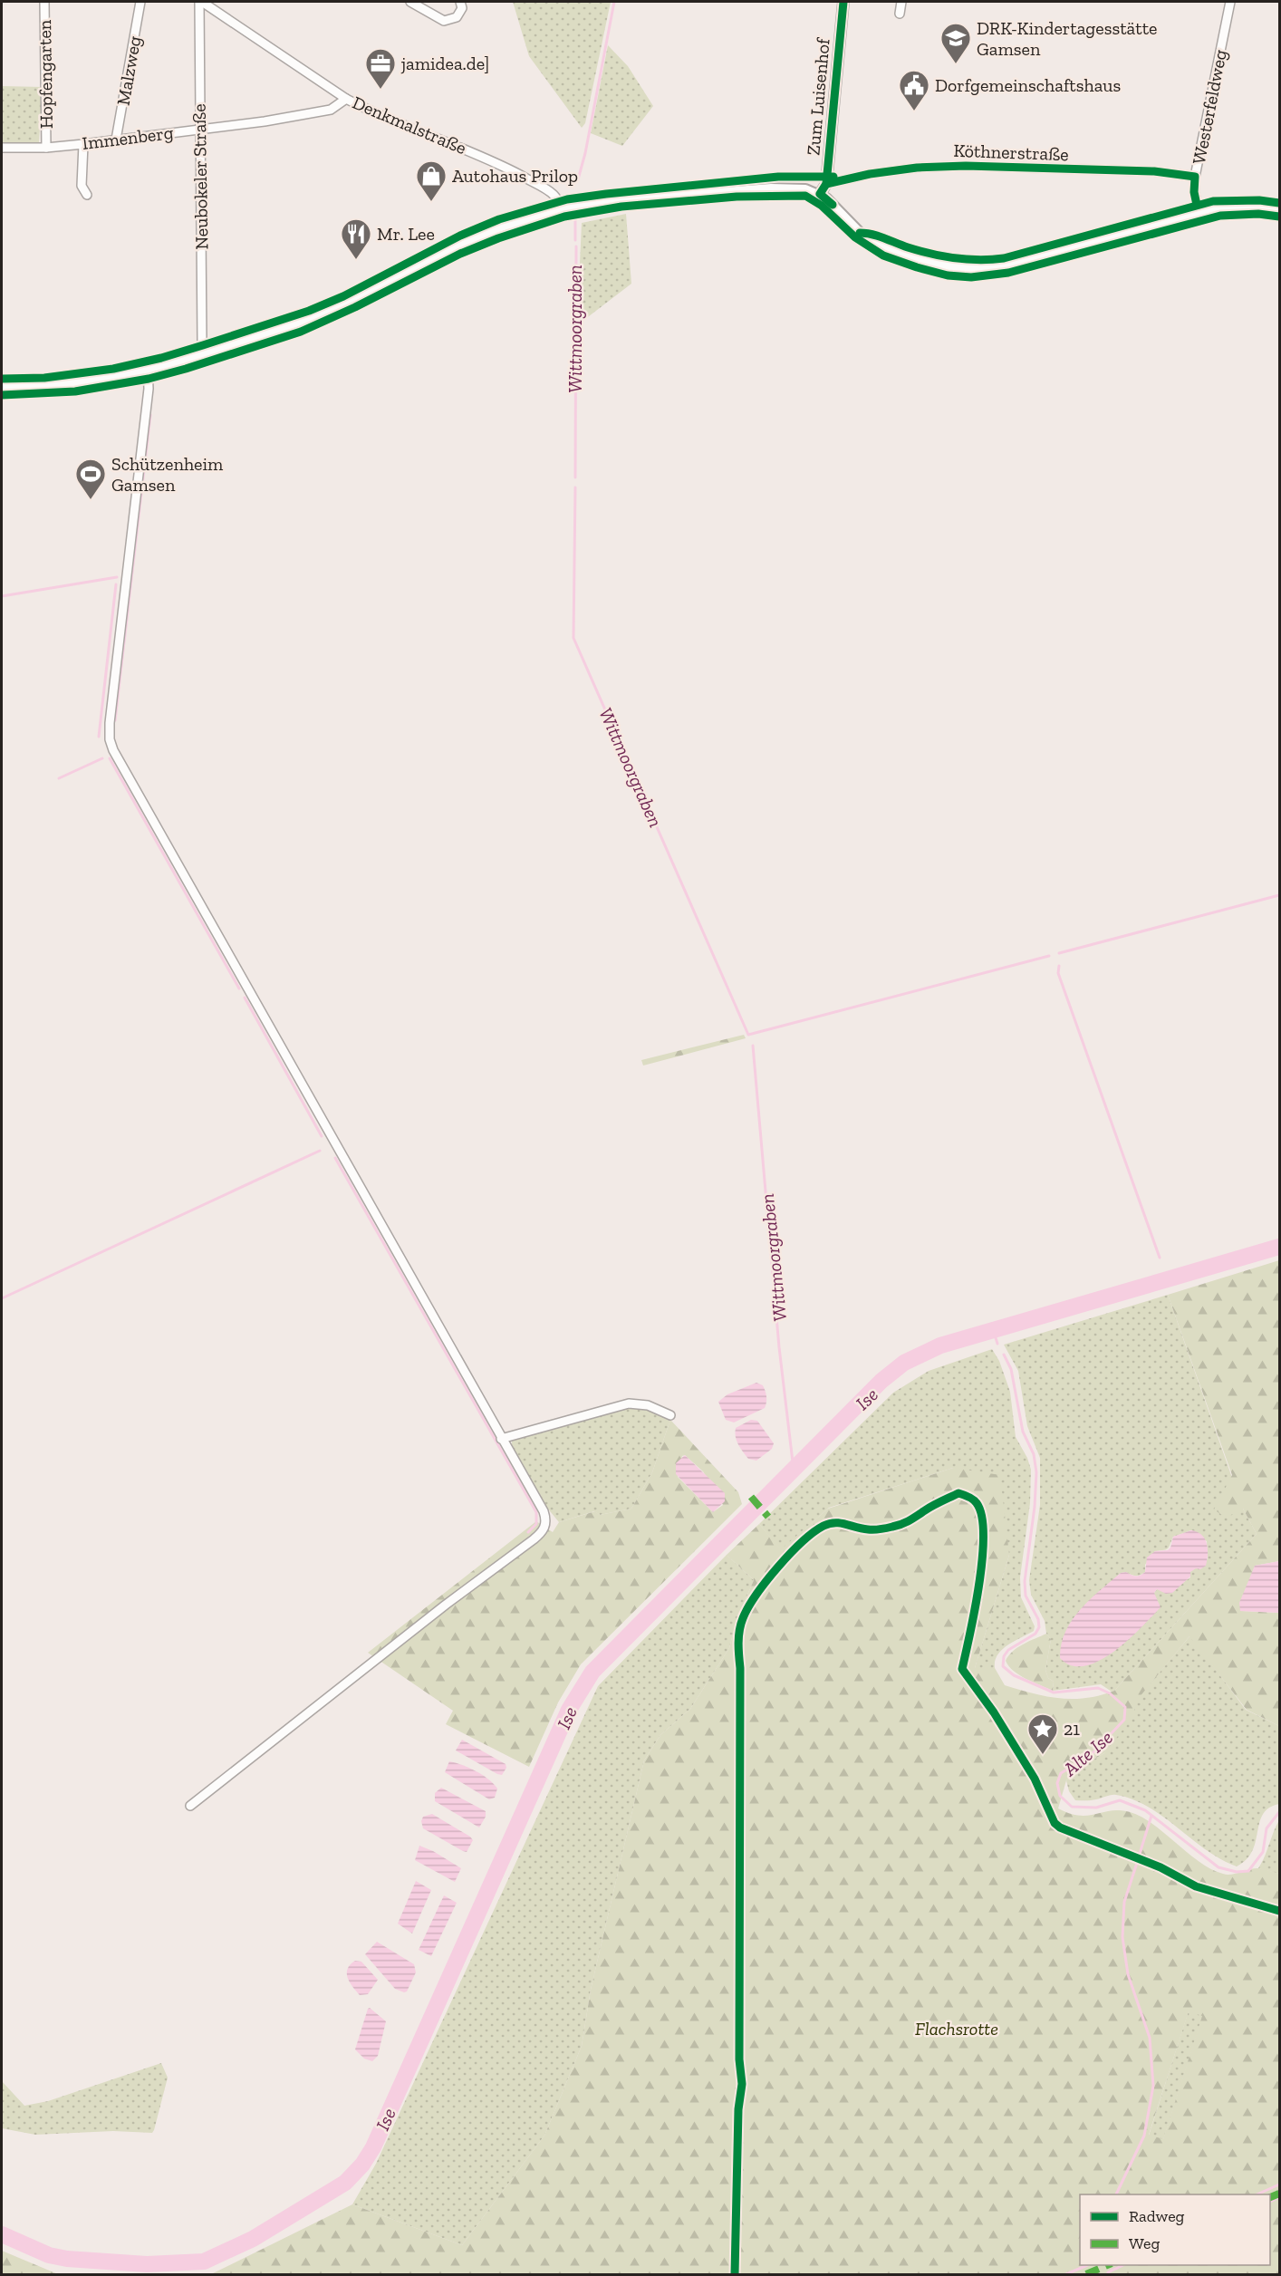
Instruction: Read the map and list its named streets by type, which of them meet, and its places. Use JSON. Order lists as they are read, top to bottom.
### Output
{
  "streets": {
    "street": [
      "Malzweg",
      "Hopfengarten",
      "Zum Luisenhof",
      "Westerfeldweg",
      "Denkmalstraße",
      "Immenberg",
      "Köthnerstraße",
      "Neubokeler Straße"
    ]
  },
  "crossings": [
    ["Malzweg", "Immenberg"],
    ["Hopfengarten", "Immenberg"],
    ["Zum Luisenhof", "Köthnerstraße"],
    ["Westerfeldweg", "Köthnerstraße"],
    ["Denkmalstraße", "Immenberg"],
    ["Denkmalstraße", "Neubokeler Straße"],
    ["Immenberg", "Neubokeler Straße"]
  ],
  "water": ["Wittmoorgraben", "Ise", "Alte Ise"],
  "parks": ["Flachsrotte"],
  "places": {
    "school or university": ["DRK-Kindertagesstätte Gamsen"],
    "office": ["jamidea.de]"],
    "public building": ["Dorfgemeinschaftshaus"],
    "shop": ["Autohaus Prilop"],
    "restaurant": ["Mr. Lee"],
    "sports": ["Schützenheim Gamsen"],
    "place": ["21"]
  },
  "legend": ["Radweg", "Weg"]
}
